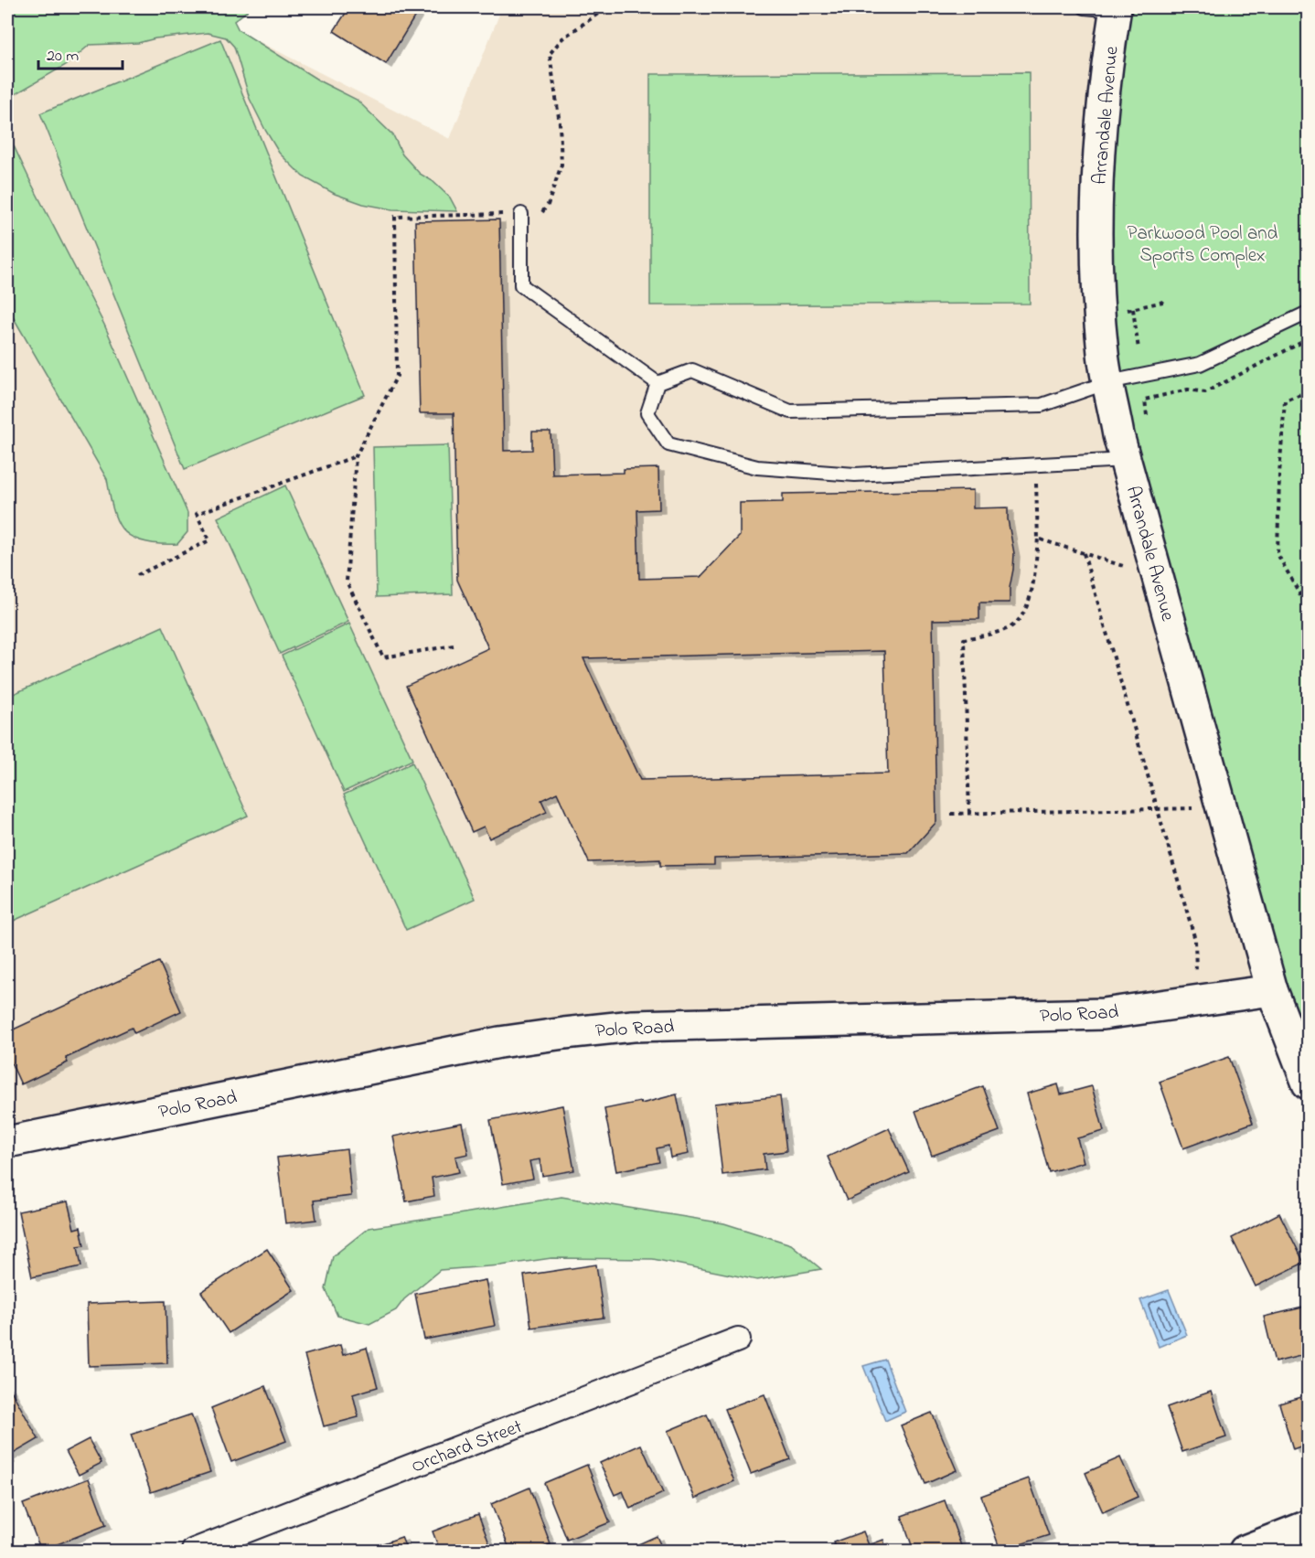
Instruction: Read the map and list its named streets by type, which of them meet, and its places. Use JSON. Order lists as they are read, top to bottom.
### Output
{
  "streets": {
    "street": ["Arrandale Avenue", "Polo Road", "Orchard Street"]
  },
  "crossings": [
    ["Arrandale Avenue", "Polo Road"]
  ],
  "parks": ["Parkwood Pool and Sports Complex"],
  "scale_bar": "20 m"
}
